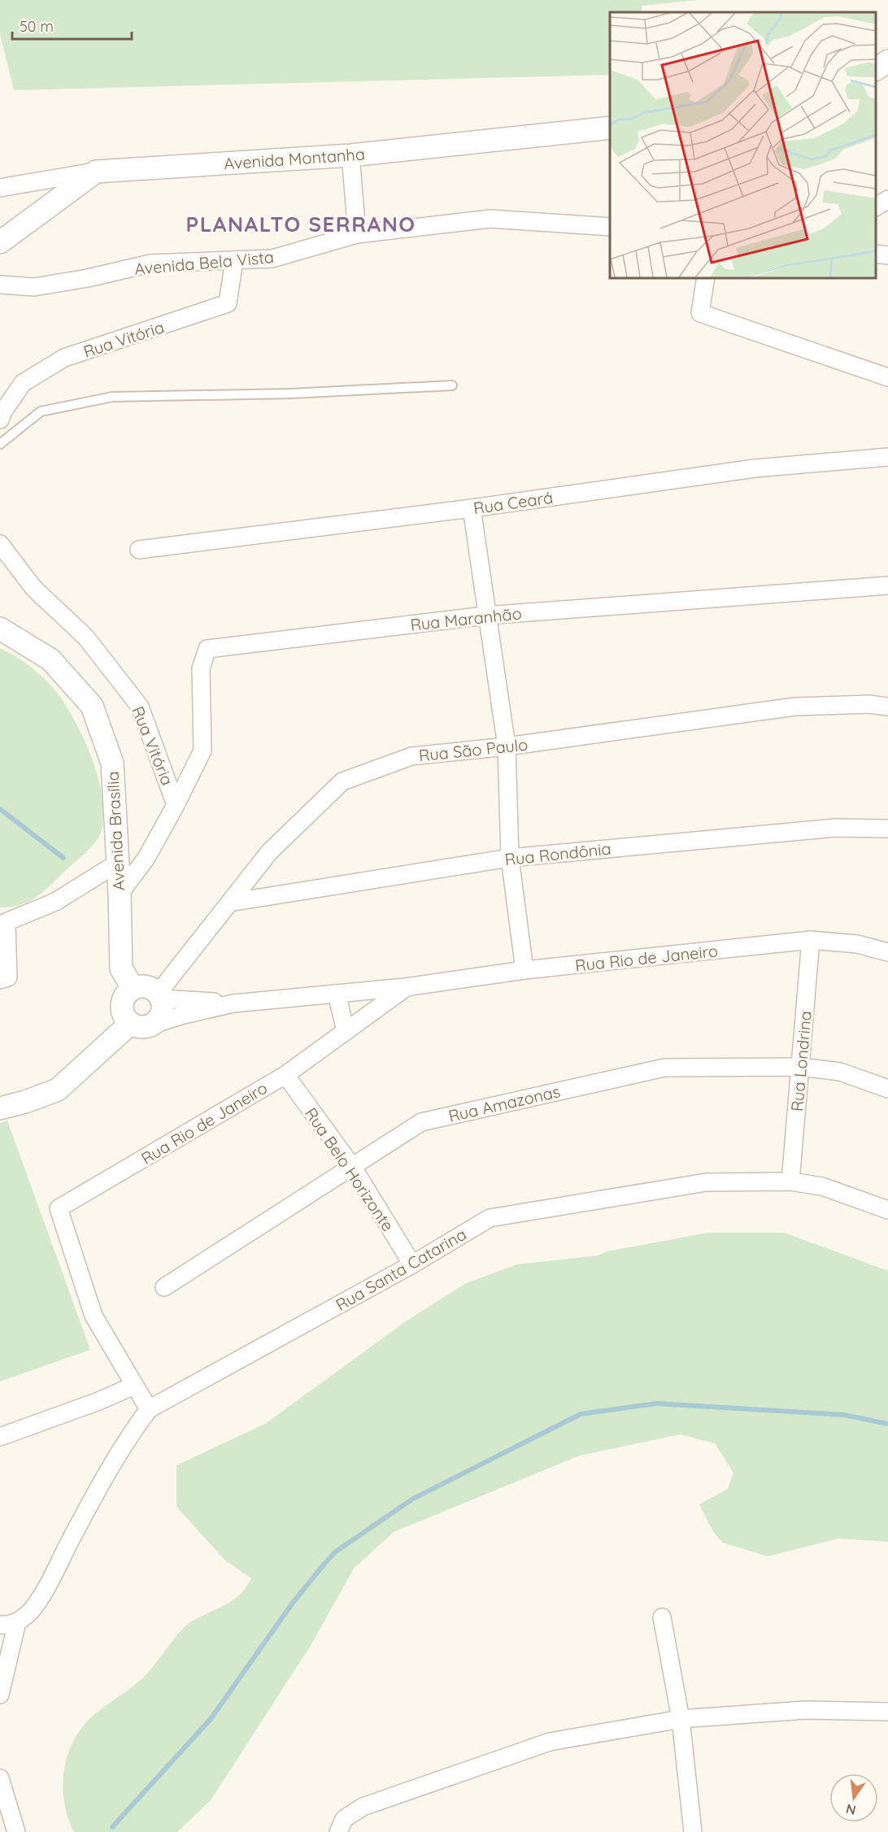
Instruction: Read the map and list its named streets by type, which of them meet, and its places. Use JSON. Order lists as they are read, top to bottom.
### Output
{
  "streets": {
    "street": [
      "Avenida Montanha",
      "Avenida Bela Vista",
      "Rua Vitória",
      "Rua Ceará",
      "Rua Maranhão",
      "Rua São Paulo",
      "Avenida Brasília",
      "Rua Rondônia",
      "Rua Rio de Janeiro",
      "Rua Londrina",
      "Rua Amazonas",
      "Rua Belo Horizonte",
      "Rua Santa Catarina"
    ]
  },
  "crossings": [
    ["Avenida Bela Vista", "Rua Vitória"],
    ["Rua Vitória", "Rua Maranhão"],
    ["Rua Vitória", "Avenida Brasília"],
    ["Rua São Paulo", "Avenida Brasília"],
    ["Rua São Paulo", "Rua Rondônia"],
    ["Rua São Paulo", "Rua Rio de Janeiro"],
    ["Avenida Brasília", "Rua Rio de Janeiro"],
    ["Rua Rio de Janeiro", "Rua Londrina"],
    ["Rua Rio de Janeiro", "Rua Belo Horizonte"],
    ["Rua Londrina", "Rua Amazonas"],
    ["Rua Londrina", "Rua Santa Catarina"],
    ["Rua Amazonas", "Rua Belo Horizonte"],
    ["Rua Belo Horizonte", "Rua Santa Catarina"]
  ],
  "districts": ["PLANALTO SERRANO"],
  "scale_bar": "50 m",
  "north": "bottom"
}
